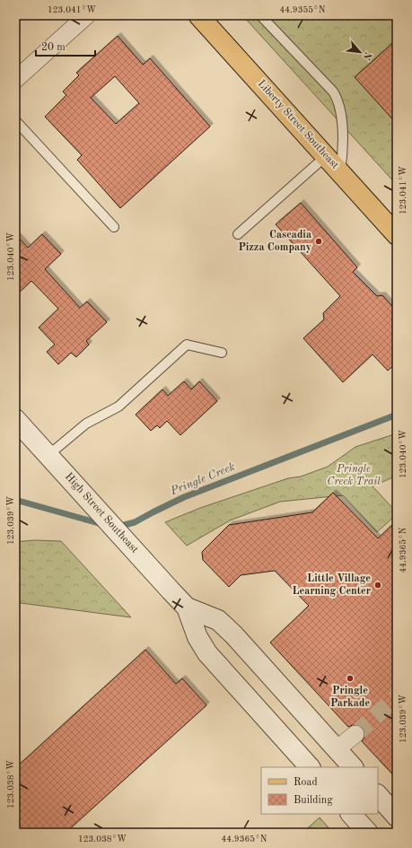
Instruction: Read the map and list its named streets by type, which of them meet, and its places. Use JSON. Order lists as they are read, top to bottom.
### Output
{
  "streets": {
    "main road": ["Liberty Street Southeast"],
    "street": ["High Street Southeast"]
  },
  "water": ["Pringle Creek"],
  "parks": ["Pringle Creek Trail"],
  "places": ["Cascadia Pizza Company", "Little Village Learning Center", "Pringle Parkade"],
  "legend": ["Road", "Building"],
  "scale_bar": "20 m",
  "north": "bottom right",
  "coordinates": [
    "123.041°W",
    "44.9355°N",
    "123.040°W",
    "123.039°W",
    "44.9365°N",
    "123.038°W"
  ]
}
